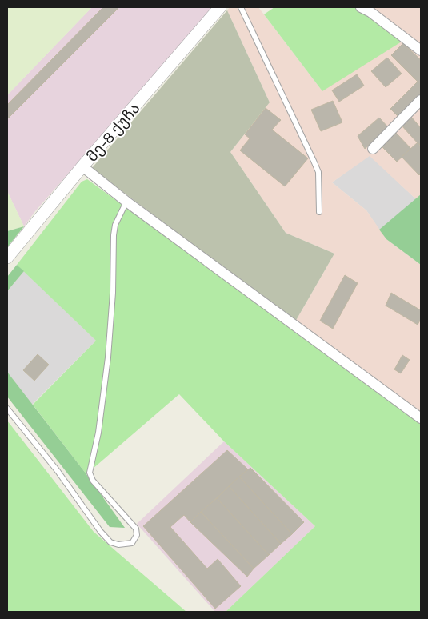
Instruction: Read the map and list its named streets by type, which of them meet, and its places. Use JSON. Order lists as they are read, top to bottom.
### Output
{
  "streets": {
    "street": ["მე-8 ქუჩა"]
  }
}
